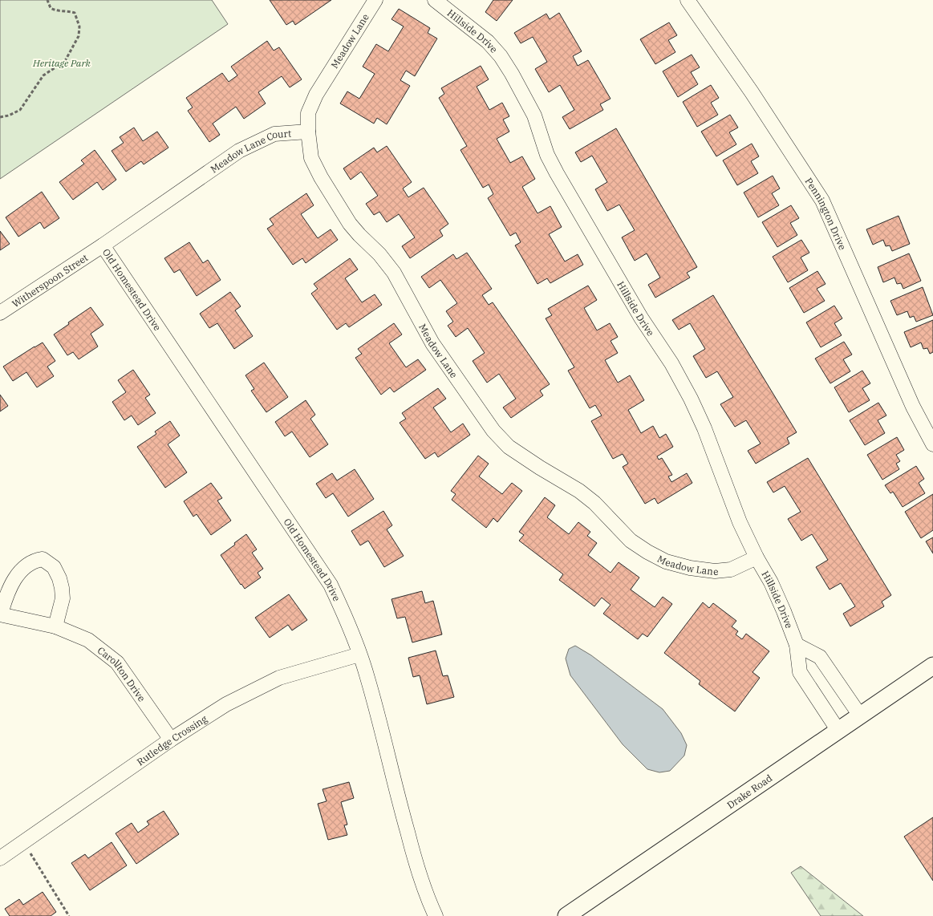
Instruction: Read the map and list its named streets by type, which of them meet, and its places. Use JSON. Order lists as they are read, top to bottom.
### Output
{
  "streets": {
    "street": [
      "Hillside Drive",
      "Meadow Lane",
      "Meadow Lane Court",
      "Pennington Drive",
      "Witherspoon Street",
      "Old Homestead Drive",
      "Carollton Drive",
      "Rutledge Crossing",
      "Drake Road"
    ]
  },
  "crossings": [
    ["Hillside Drive", "Meadow Lane"],
    ["Hillside Drive", "Drake Road"],
    ["Meadow Lane", "Meadow Lane Court"],
    ["Meadow Lane Court", "Witherspoon Street"],
    ["Witherspoon Street", "Old Homestead Drive"],
    ["Old Homestead Drive", "Rutledge Crossing"],
    ["Carollton Drive", "Rutledge Crossing"]
  ],
  "parks": ["Heritage Park"]
}
